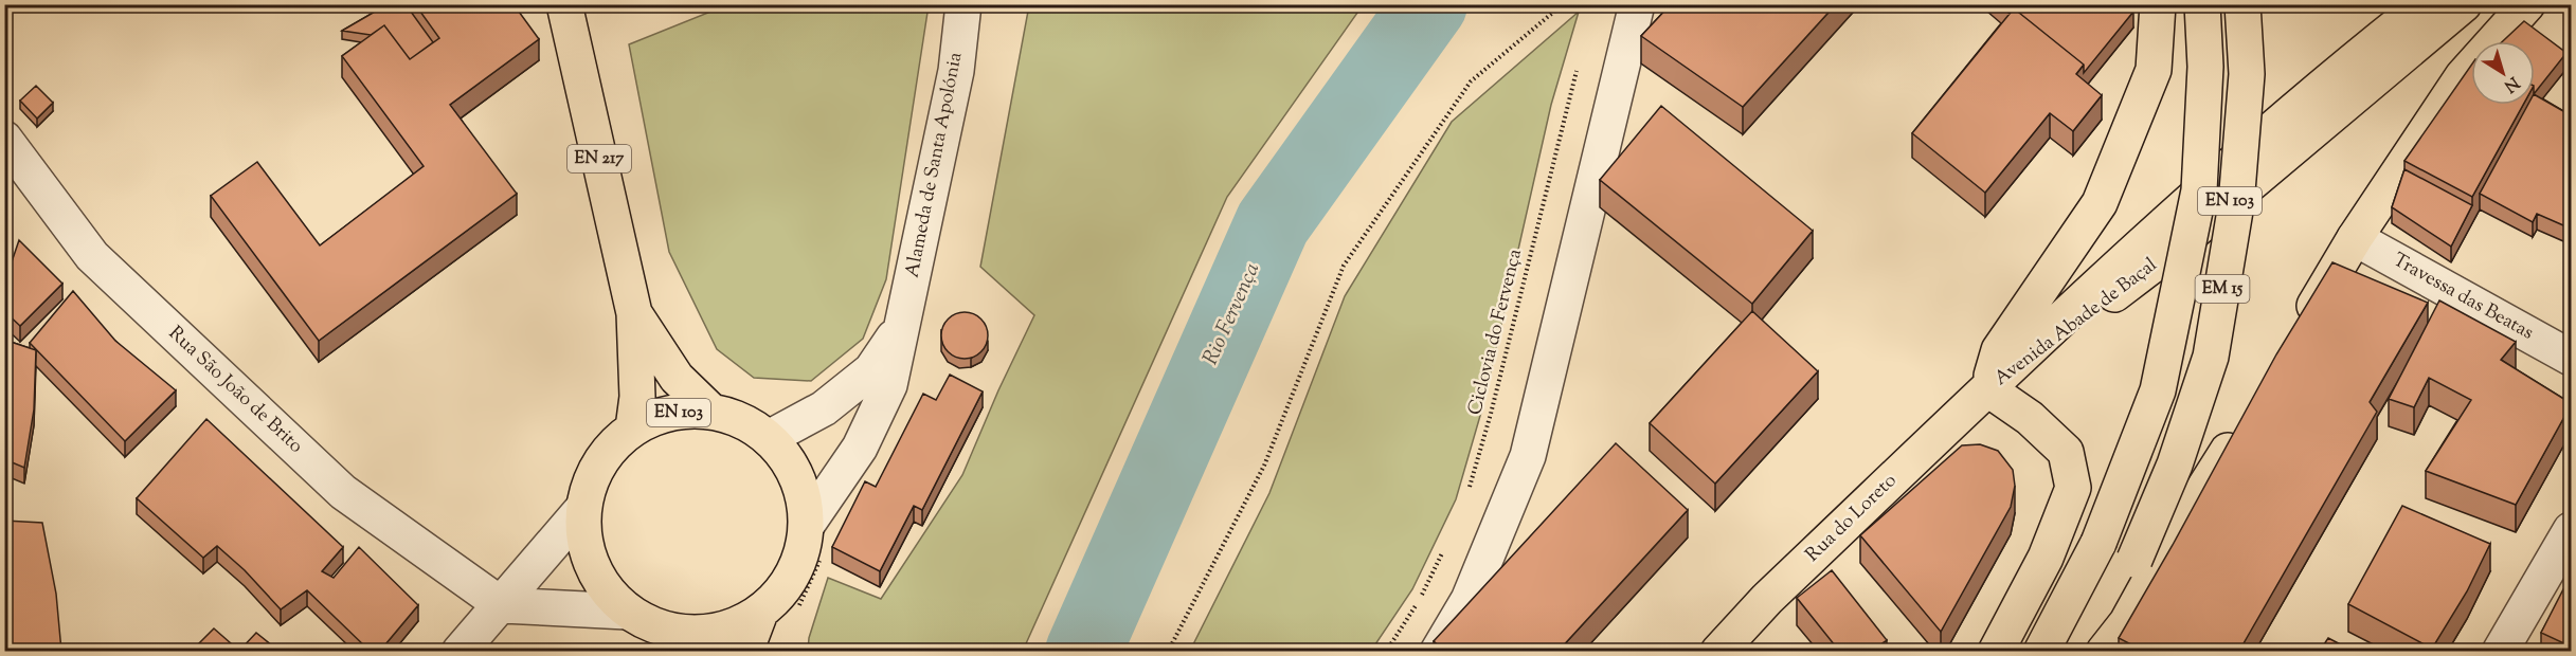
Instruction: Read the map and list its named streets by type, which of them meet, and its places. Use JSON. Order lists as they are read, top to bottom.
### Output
{
  "streets": {
    "main road": [
      "EN 217",
      "EN 103",
      "EM 15",
      "Avenida Abade de Baçal",
      "Rua do Loreto"
    ],
    "street": ["Alameda de Santa Apolónia", "Travessa das Beatas", "Rua São João de Brito"],
    "path": ["Ciclovia do Fervença"]
  },
  "crossings": [
    ["EN 217", "Alameda de Santa Apolónia"],
    ["EN 217", "EN 103"],
    ["Alameda de Santa Apolónia", "EN 103"],
    ["Avenida Abade de Baçal", "Rua do Loreto"]
  ],
  "water": ["Rio Fervença"],
  "north": "bottom right"
}
